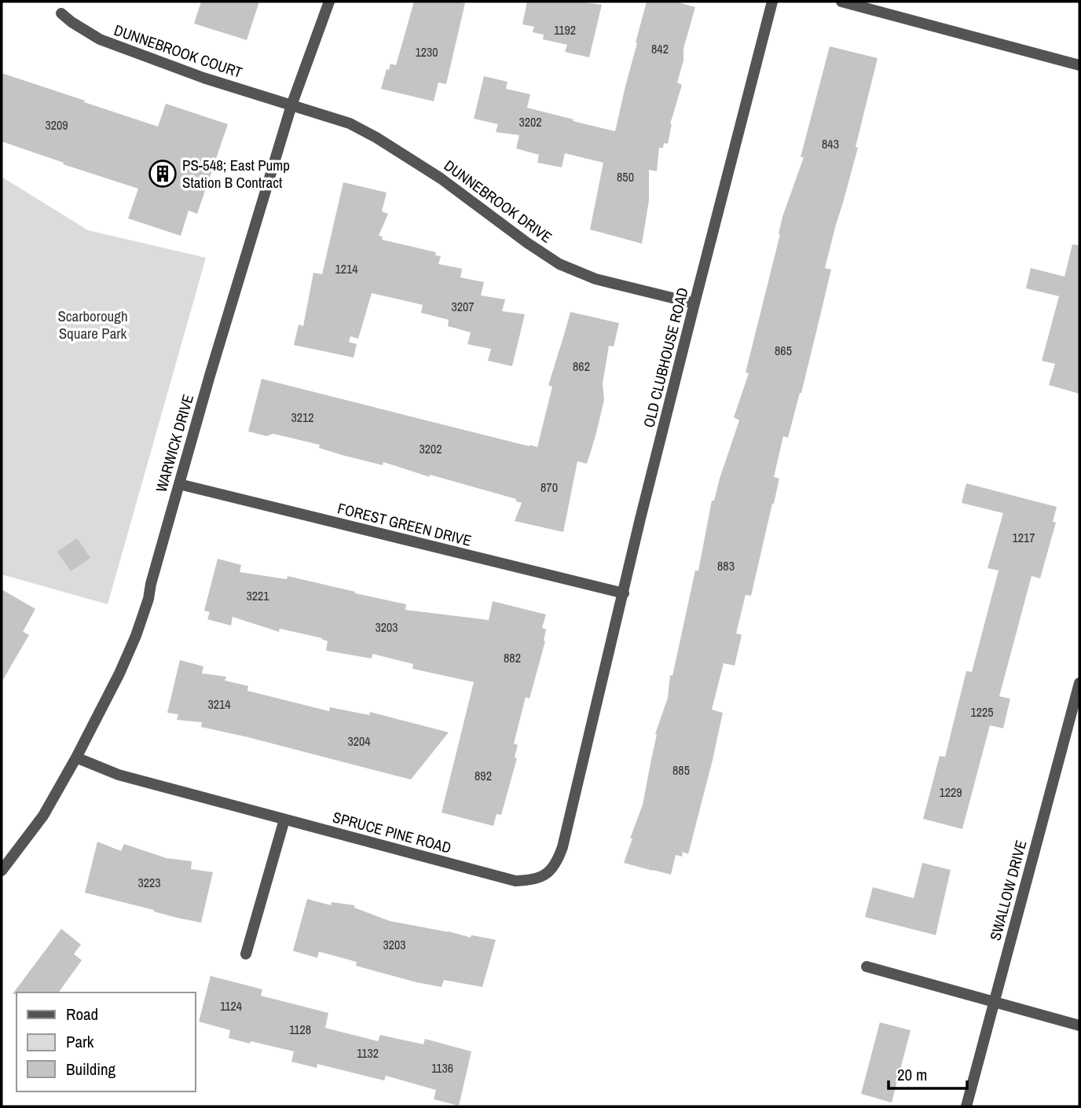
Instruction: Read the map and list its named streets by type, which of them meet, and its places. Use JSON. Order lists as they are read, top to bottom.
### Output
{
  "streets": {
    "street": [
      "DUNNEBROOK COURT",
      "DUNNEBROOK DRIVE",
      "OLD CLUBHOUSE ROAD",
      "WARWICK DRIVE",
      "FOREST GREEN DRIVE",
      "SPRUCE PINE ROAD",
      "SWALLOW DRIVE"
    ]
  },
  "crossings": [
    ["DUNNEBROOK COURT", "DUNNEBROOK DRIVE"],
    ["DUNNEBROOK COURT", "WARWICK DRIVE"],
    ["DUNNEBROOK DRIVE", "OLD CLUBHOUSE ROAD"],
    ["DUNNEBROOK DRIVE", "WARWICK DRIVE"],
    ["OLD CLUBHOUSE ROAD", "FOREST GREEN DRIVE"],
    ["OLD CLUBHOUSE ROAD", "SPRUCE PINE ROAD"],
    ["WARWICK DRIVE", "FOREST GREEN DRIVE"],
    ["WARWICK DRIVE", "SPRUCE PINE ROAD"]
  ],
  "parks": ["Scarborough Square Park"],
  "places": {
    "building": ["PS-548; East Pump Station B Contract"]
  },
  "house_numbers": [
    "1192",
    "842",
    "1230",
    "3202",
    "3209",
    "843",
    "850",
    "1214",
    "3207",
    "865",
    "862",
    "3212",
    "3202",
    "870",
    "1217",
    "883",
    "3221",
    "3203",
    "882",
    "3214",
    "1225",
    "3204",
    "885",
    "892",
    "1229",
    "3223",
    "3203",
    "1124",
    "1128",
    "1132",
    "1136"
  ],
  "legend": ["Road", "Park", "Building"],
  "scale_bar": "20 m"
}
